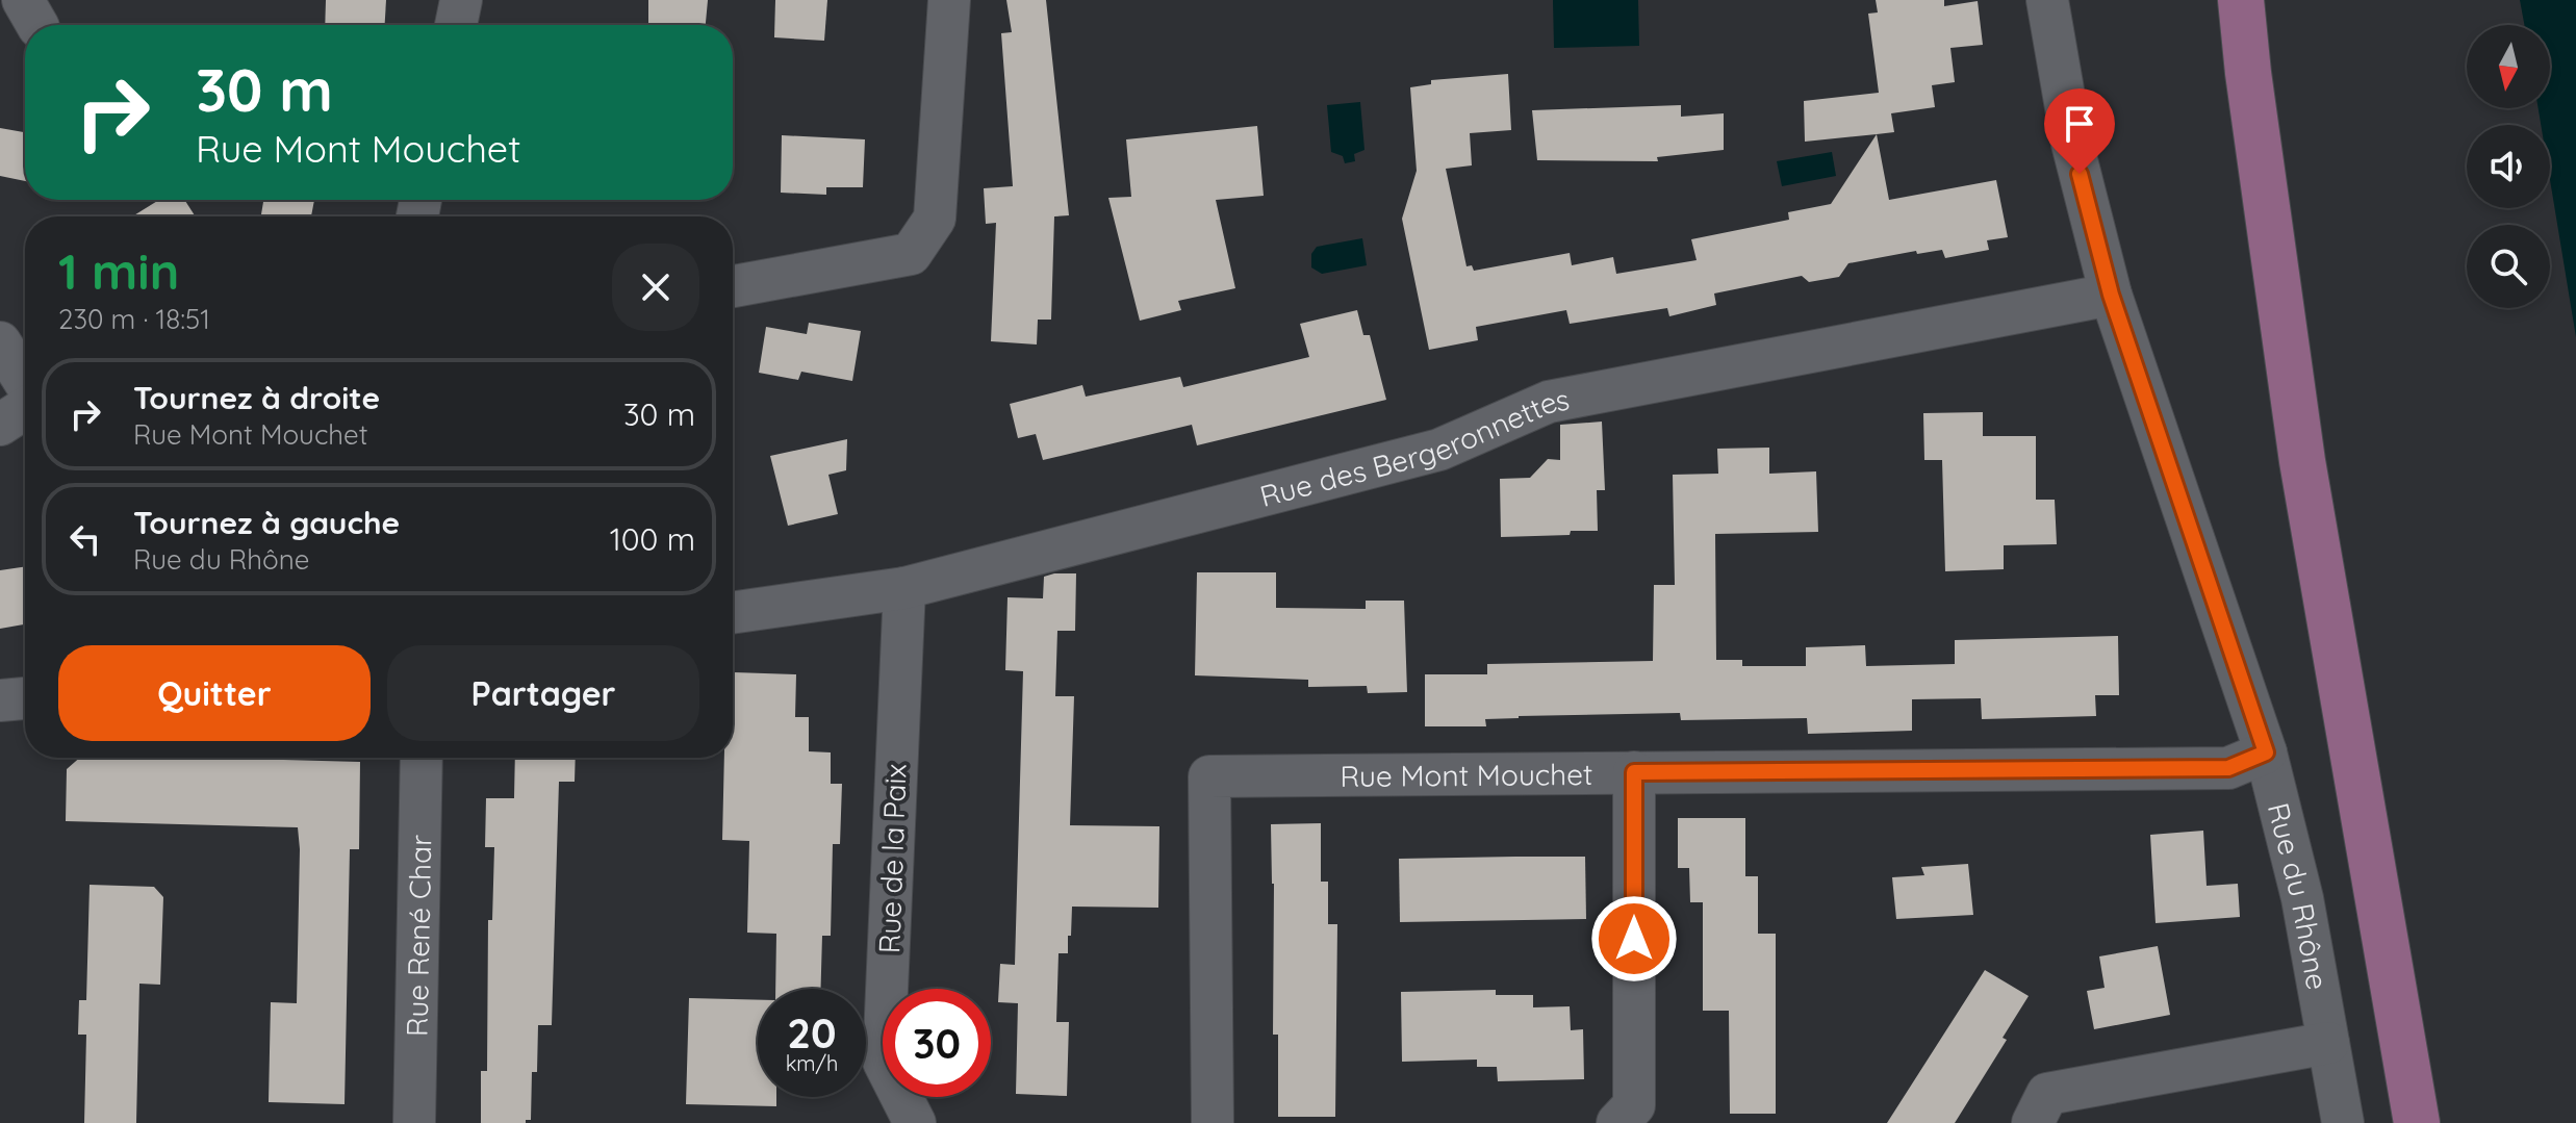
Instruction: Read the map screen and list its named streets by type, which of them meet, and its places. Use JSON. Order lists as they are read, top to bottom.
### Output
{
  "streets": {
    "street": [
      "Rue des Bergeronnettes",
      "Rue Mont Mouchet",
      "Rue de la Paix",
      "Rue du Rhône",
      "Rue René Char"
    ]
  },
  "crossings": [
    ["Rue des Bergeronnettes", "Rue de la Paix"],
    ["Rue des Bergeronnettes", "Rue du Rhône"],
    ["Rue Mont Mouchet", "Rue du Rhône"]
  ],
  "north": "bottom",
  "page": {
    "turn": ["30 m", "Rue Mont Mouchet"],
    "heading": ["1 min", "230 m · 18:51"],
    "list": [
      {
        "name": "Tournez à droite",
        "note": "Rue Mont Mouchet",
        "value": "30 m"
      },
      {
        "name": "Tournez à gauche",
        "note": "Rue du Rhône",
        "value": "100 m"
      }
    ],
    "buttons": ["Quitter", "Partager"],
    "speed": "20 km/h",
    "limit": "30"
  }
}
